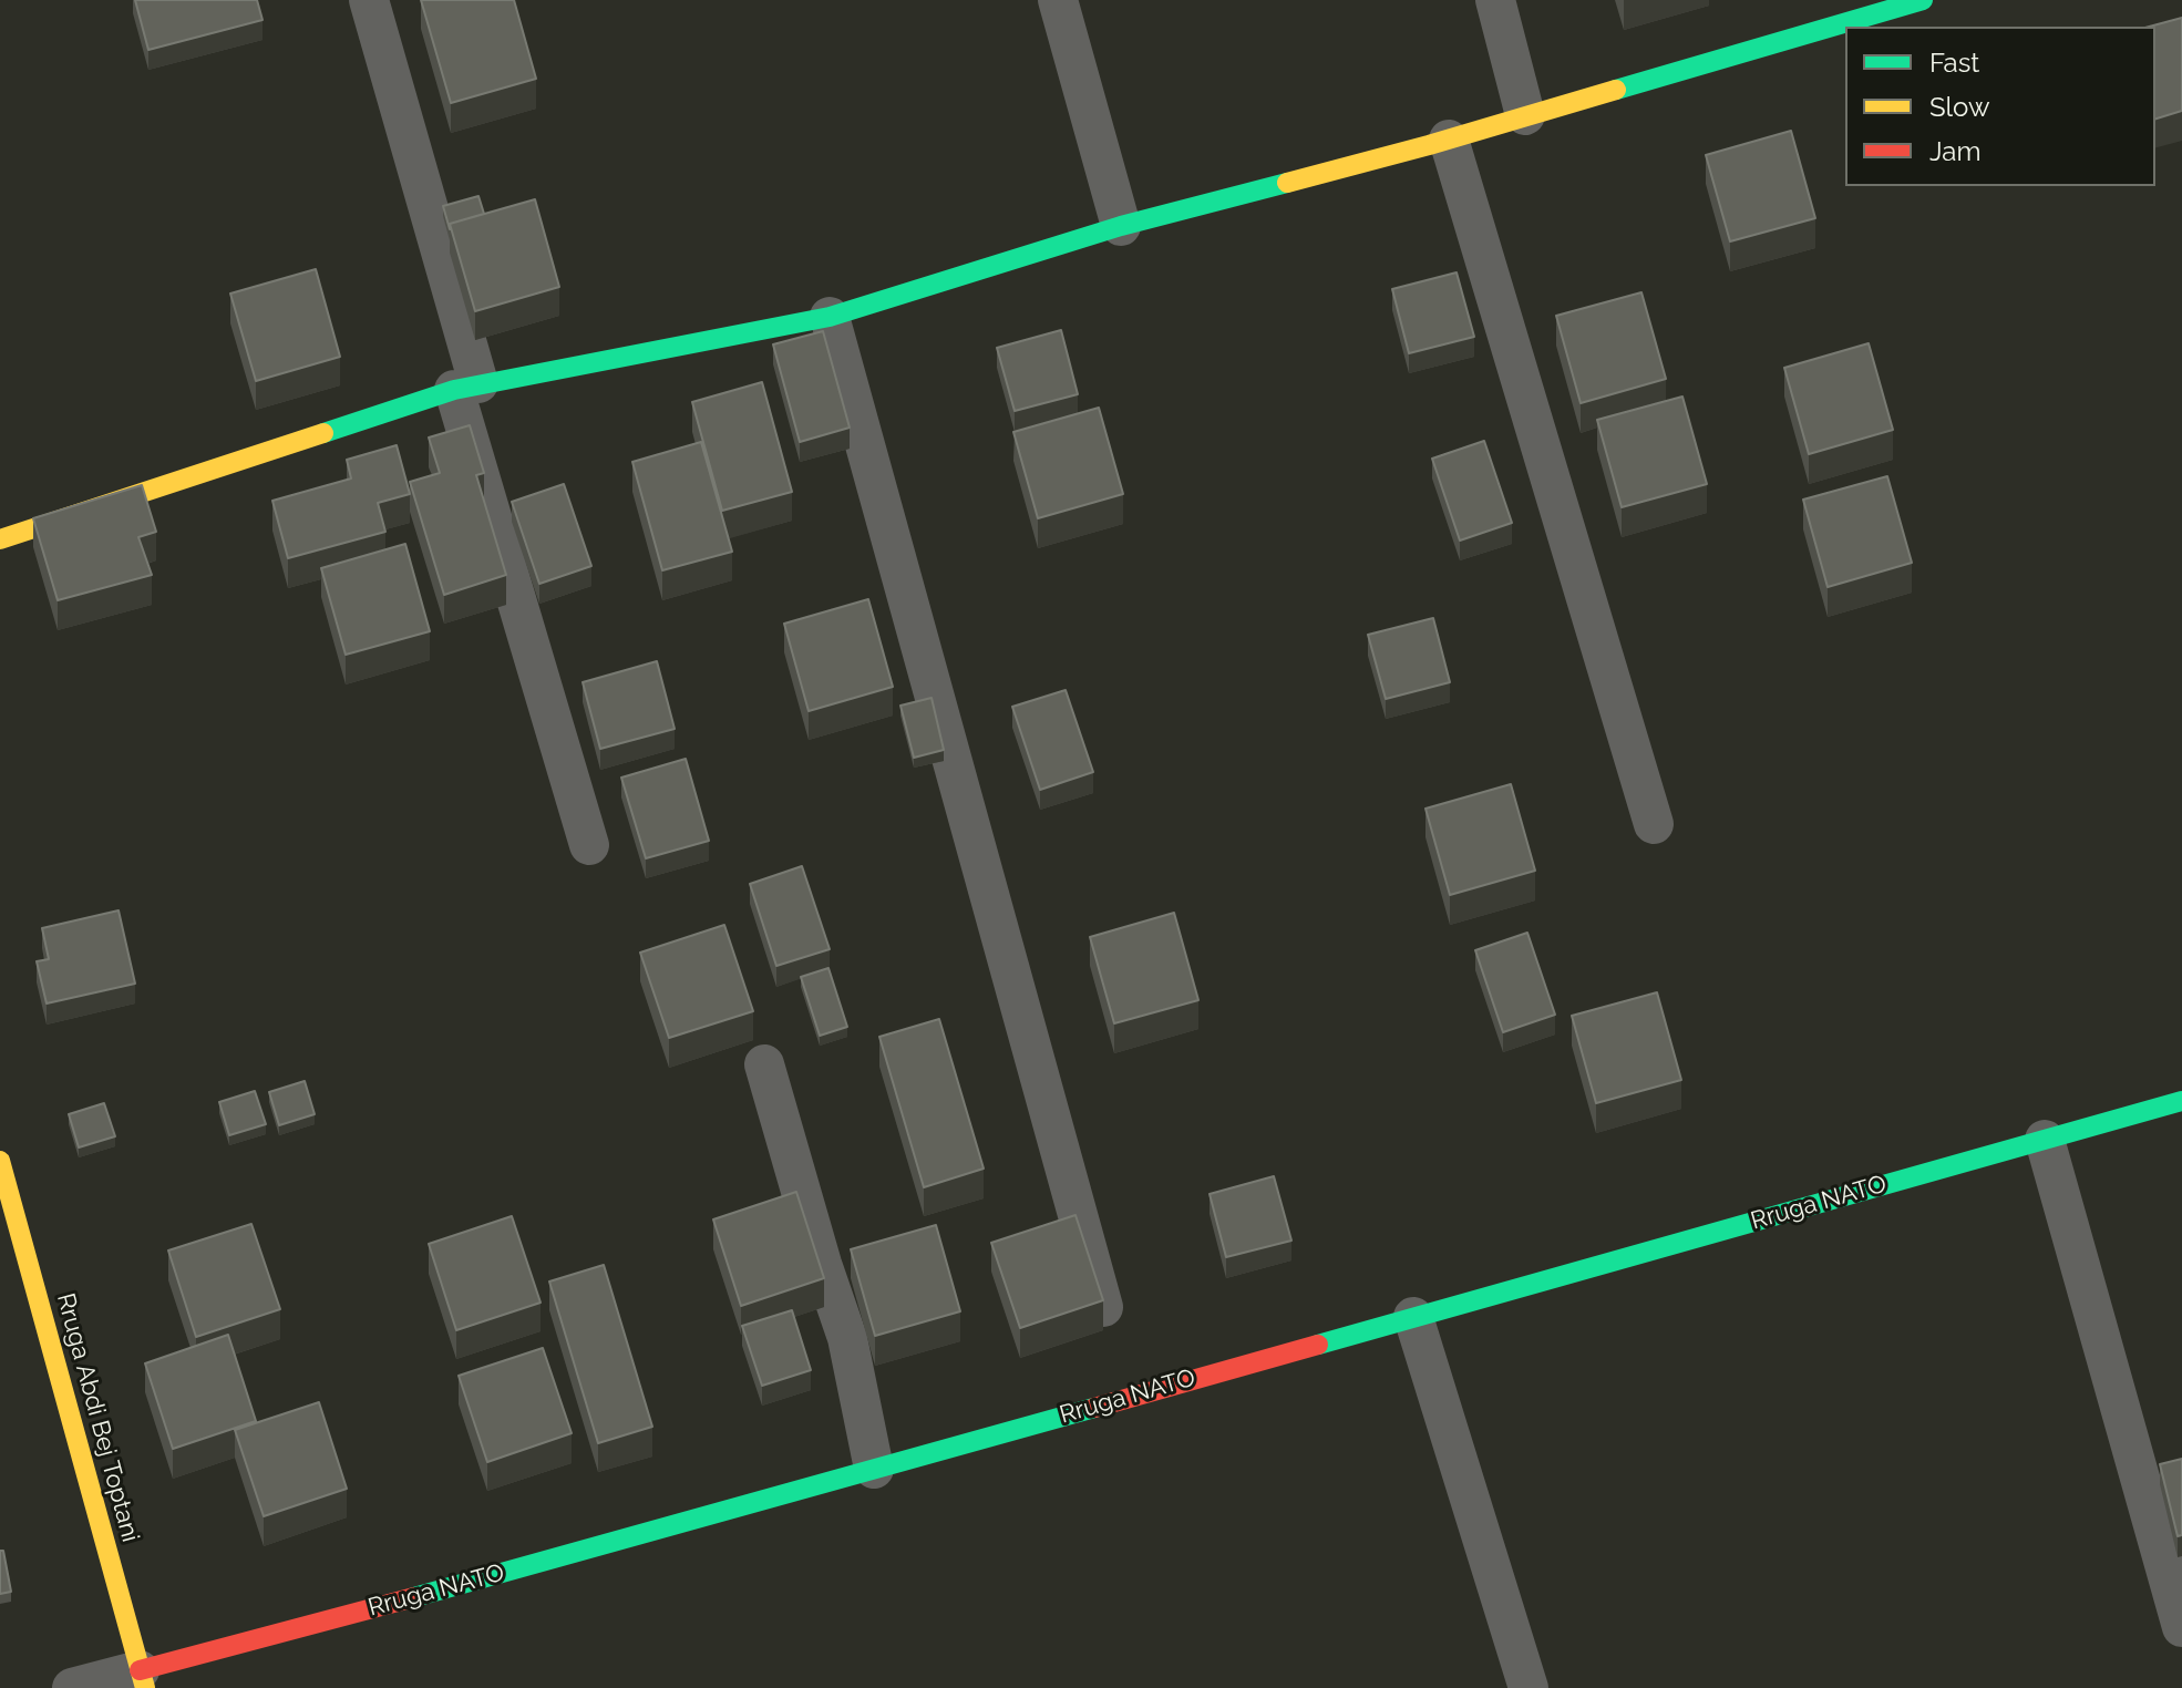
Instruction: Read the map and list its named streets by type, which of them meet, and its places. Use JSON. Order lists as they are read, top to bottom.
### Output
{
  "streets": {
    "main road": ["Rruga NATO", "Rruga Abdi Bej Toptani"]
  },
  "crossings": [
    ["Rruga NATO", "Rruga Abdi Bej Toptani"]
  ],
  "legend": ["Fast", "Slow", "Jam"]
}
